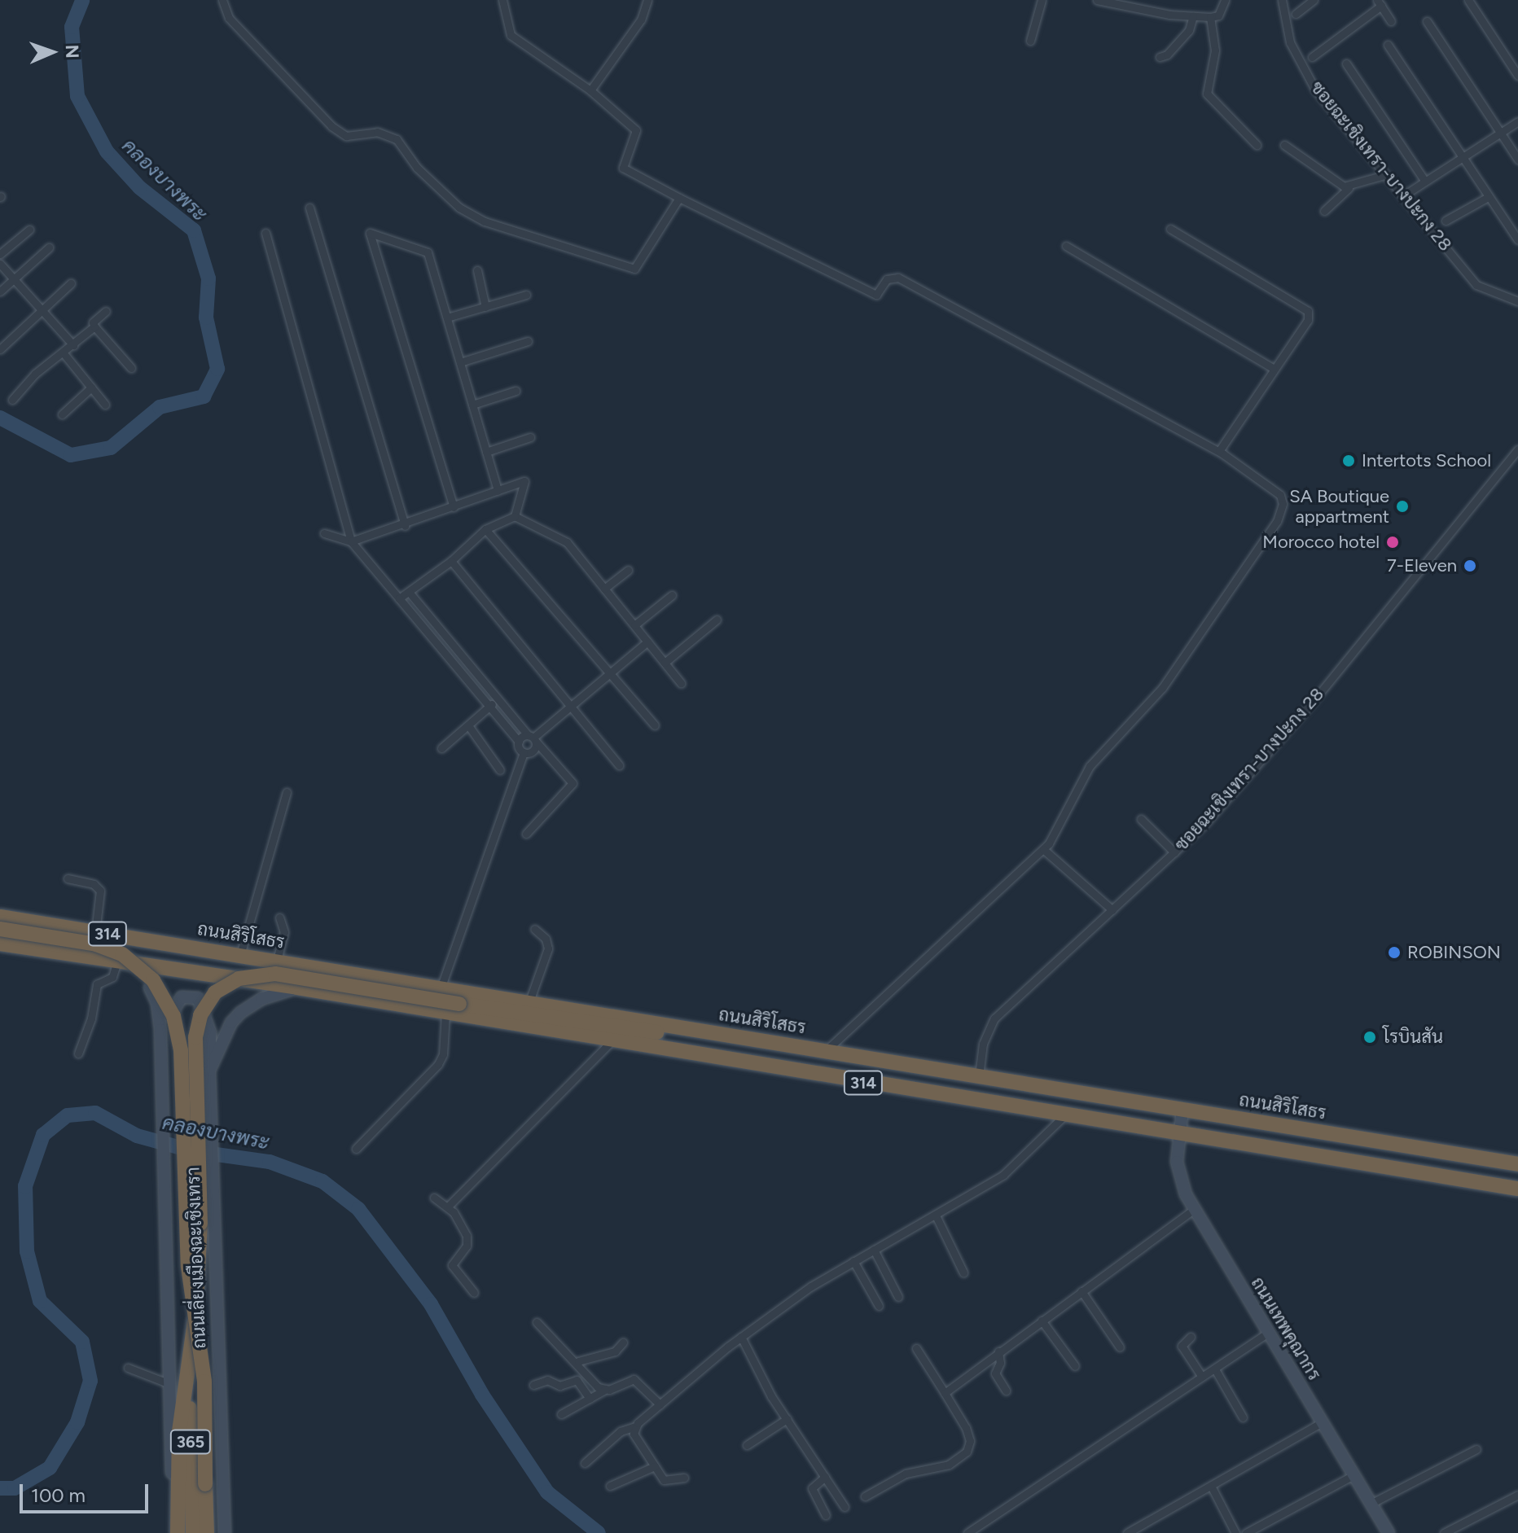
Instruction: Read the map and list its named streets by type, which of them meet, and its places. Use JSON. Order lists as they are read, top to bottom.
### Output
{
  "streets": {
    "highway": [
      "314",
      "ถนนสิริโสธร",
      "ถนนเลี่ยงเมืองฉะเชิงเทรา",
      "365"
    ],
    "main road": ["ถนนเทพคุณากร"],
    "street": ["ซอยฉะเชิงเทรา-บางปะกง 28"]
  },
  "crossings": [
    ["ซอยฉะเชิงเทรา-บางปะกง 28", "ถนนสิริโสธร"],
    ["314", "ถนนเลี่ยงเมืองฉะเชิงเทรา"],
    ["314", "ถนนเทพคุณากร"],
    ["ถนนสิริโสธร", "ถนนเทพคุณากร"],
    ["ถนนเลี่ยงเมืองฉะเชิงเทรา", "365"]
  ],
  "water": ["คลองบางพระ"],
  "places": [
    "Intertots School",
    "SA Boutique appartment",
    "Morocco hotel",
    "7-Eleven",
    "ROBINSON",
    "โรบินสัน"
  ],
  "scale_bar": "100 m",
  "north": "right"
}
